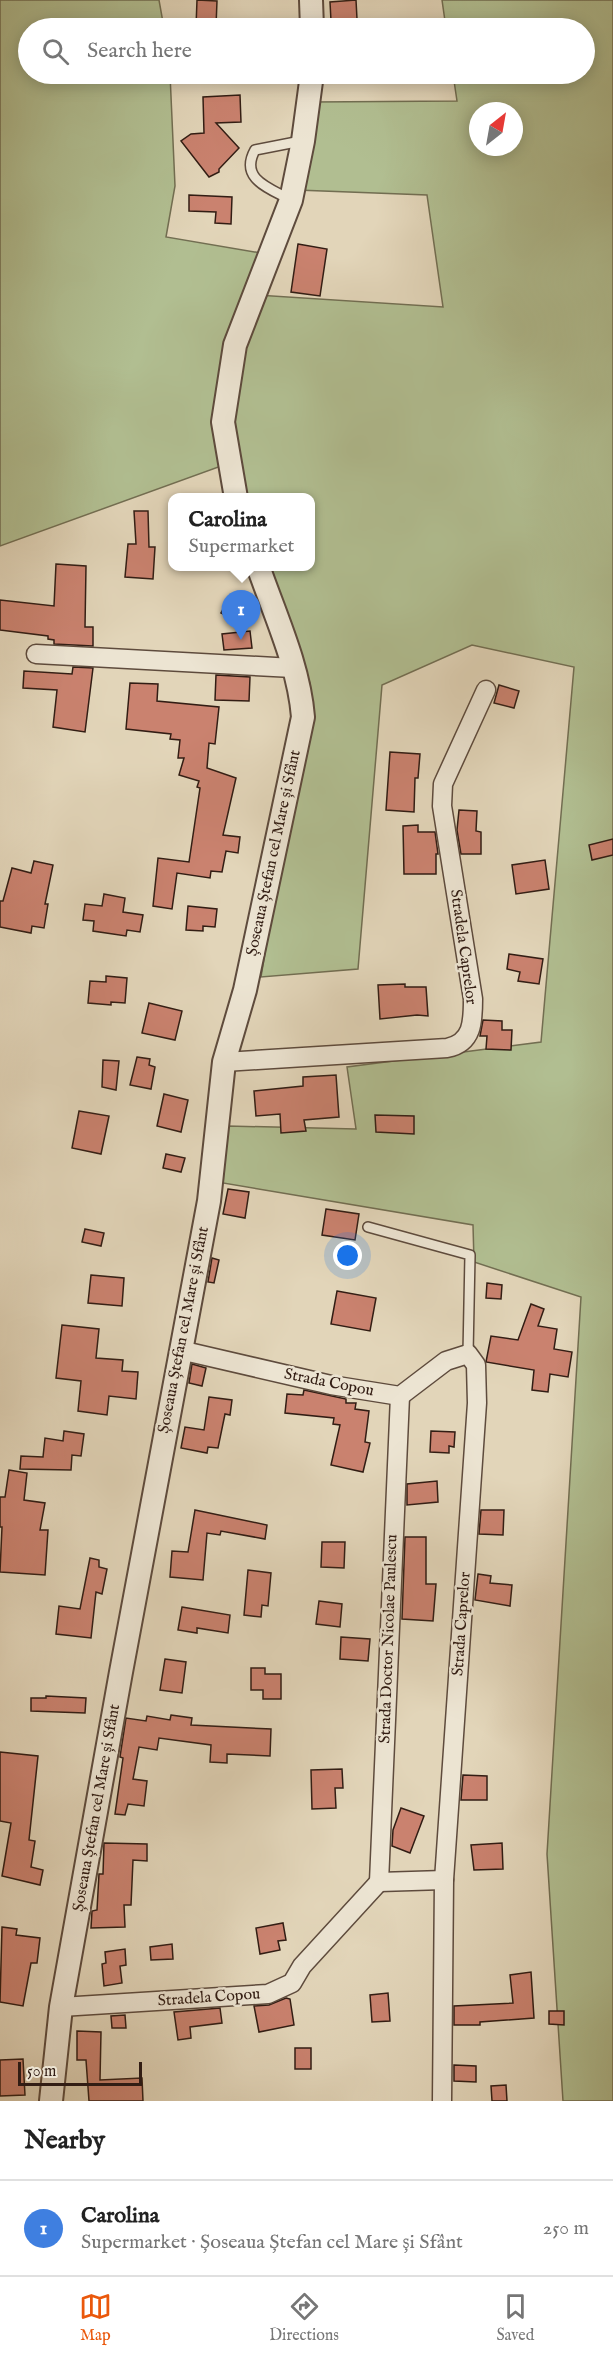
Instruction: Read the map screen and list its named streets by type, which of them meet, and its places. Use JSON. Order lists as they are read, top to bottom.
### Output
{
  "streets": {
    "street": [
      "Șoseaua Ștefan cel Mare și Sfânt",
      "Stradela Caprelor",
      "Strada Copou",
      "Strada Caprelor",
      "Strada Doctor Nicolae Paulescu",
      "Stradela Copou"
    ]
  },
  "crossings": [
    ["Șoseaua Ștefan cel Mare și Sfânt", "Stradela Caprelor"],
    ["Șoseaua Ștefan cel Mare și Sfânt", "Strada Copou"],
    ["Șoseaua Ștefan cel Mare și Sfânt", "Stradela Copou"],
    ["Strada Copou", "Strada Doctor Nicolae Paulescu"],
    ["Strada Doctor Nicolae Paulescu", "Stradela Copou"]
  ],
  "scale_bar": "50 m",
  "north": "top right",
  "page": {
    "search": "Search here",
    "popup": ["Carolina", "Supermarket"],
    "pins": "1",
    "scale": "50 m",
    "heading": "Nearby",
    "list": [
      {
        "mark": "1",
        "name": "Carolina",
        "note": "Supermarket · Șoseaua Ștefan cel Mare și Sfânt",
        "value": "250 m"
      }
    ],
    "nav": ["Map", "Directions", "Saved"]
  }
}
